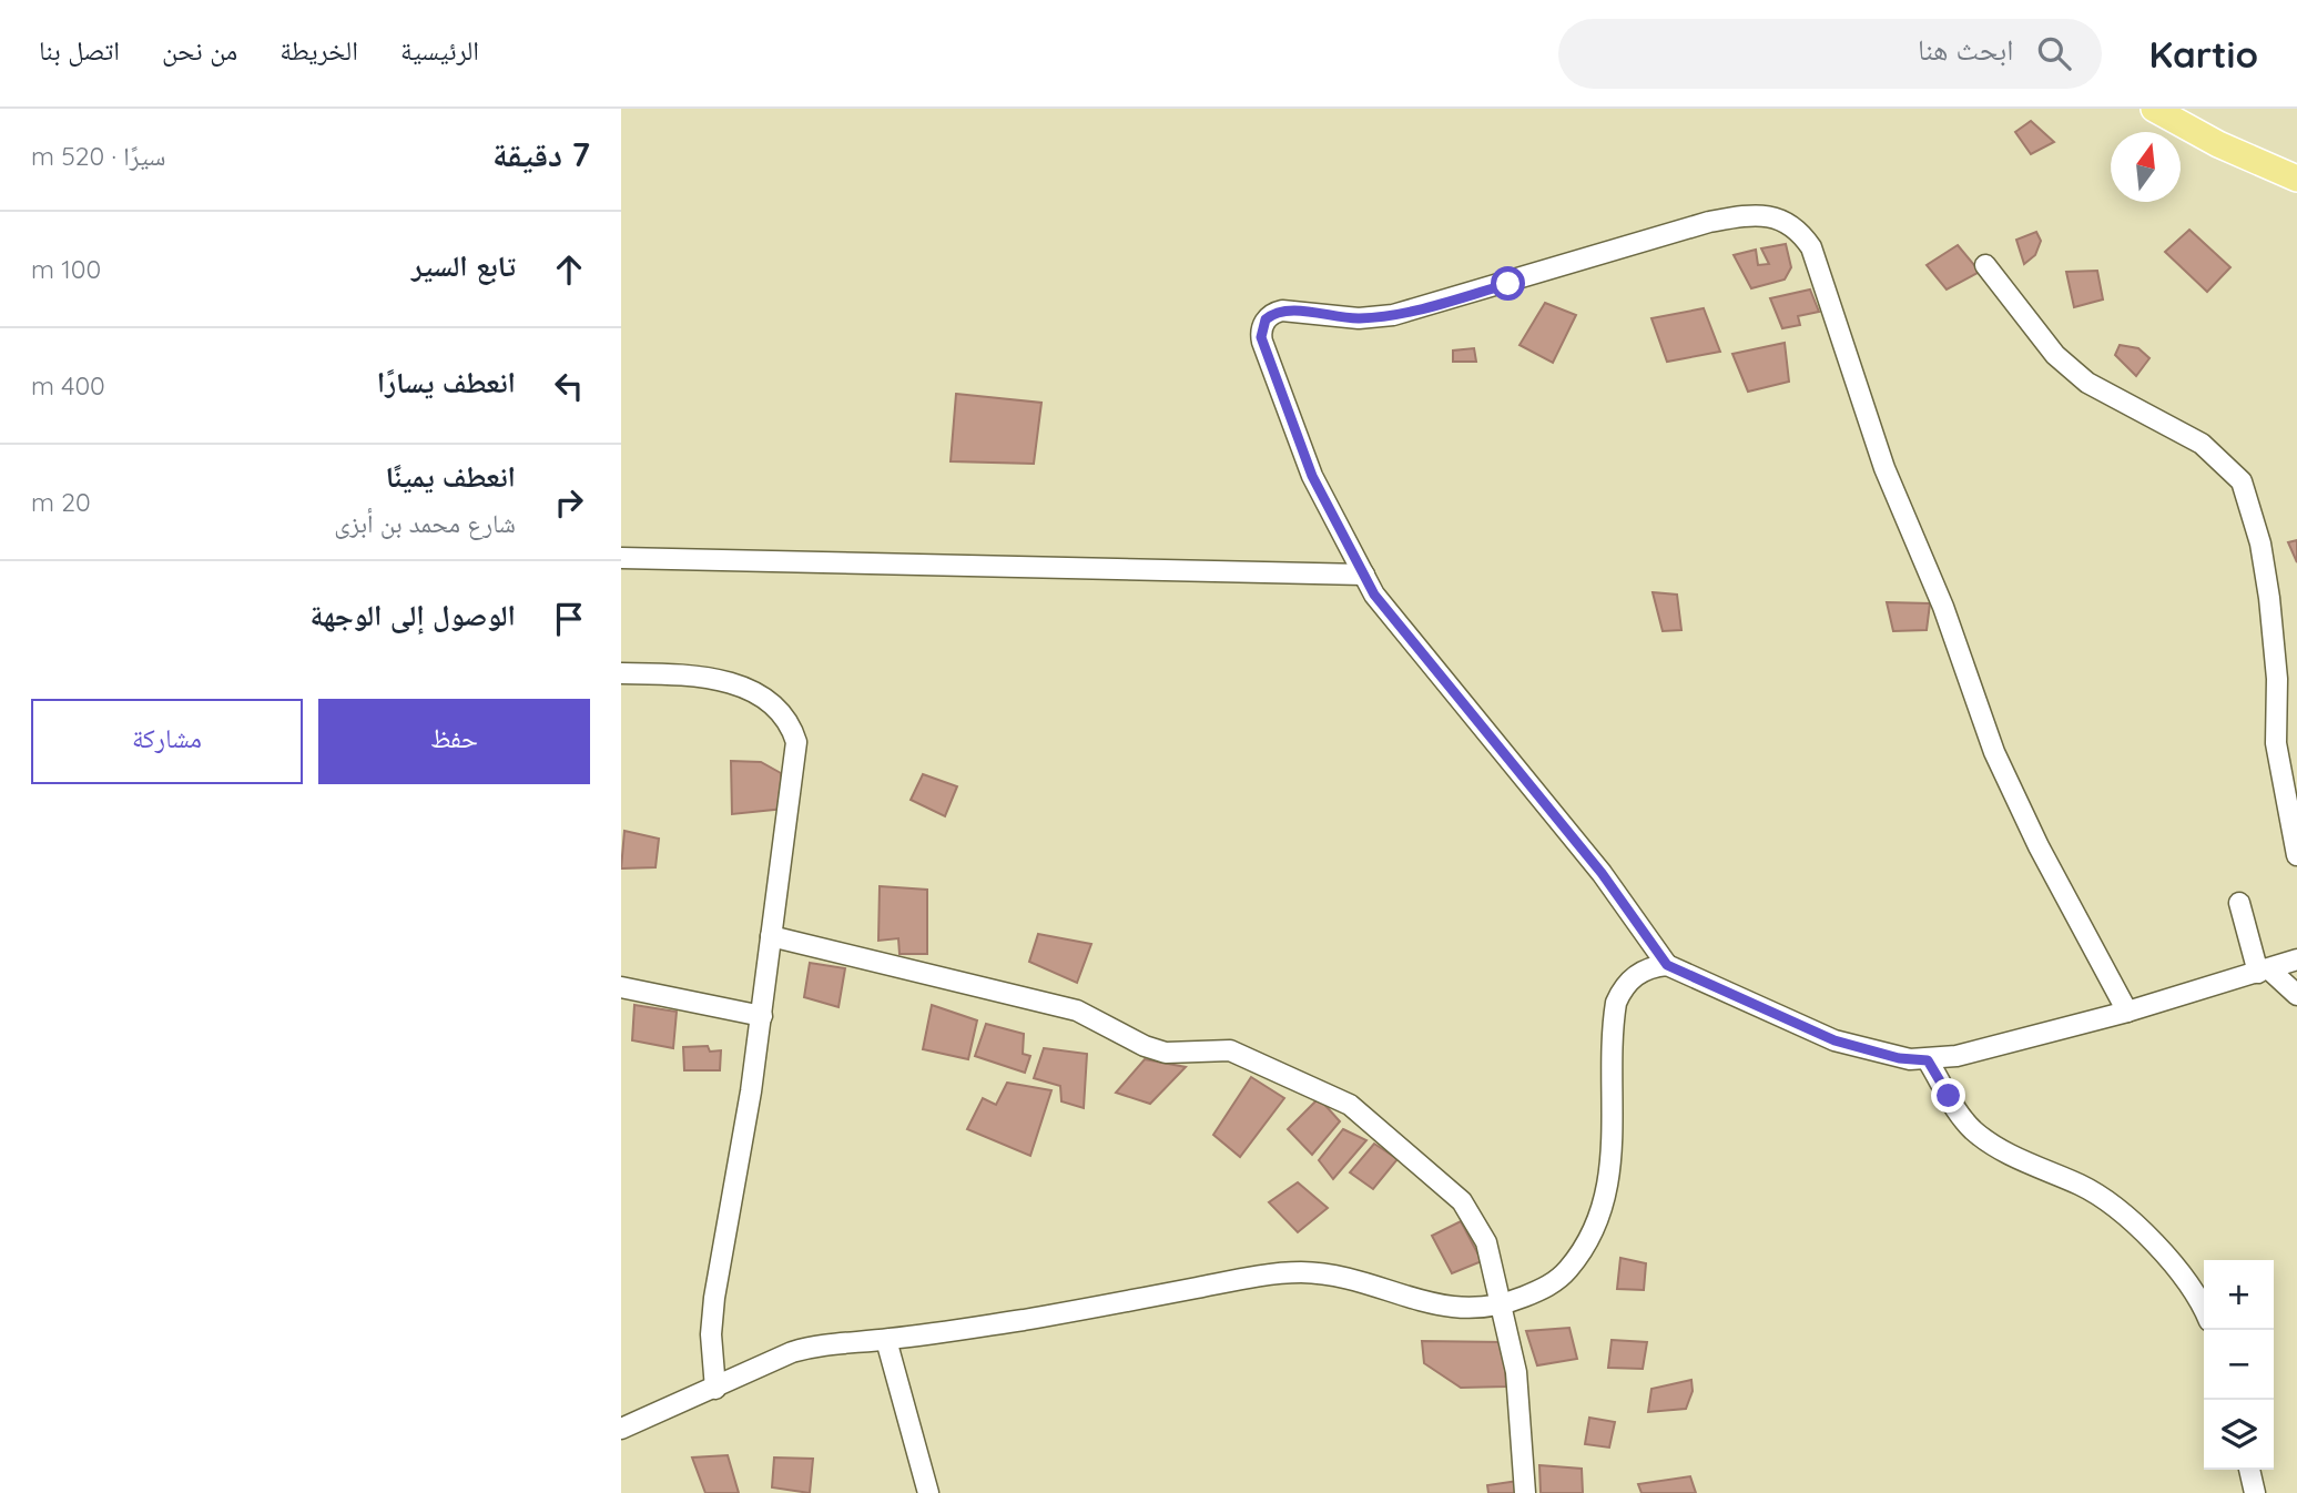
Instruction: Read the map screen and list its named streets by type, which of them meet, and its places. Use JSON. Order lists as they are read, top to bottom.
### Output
{
  "north": "top",
  "page": {
    "header": "Kartio",
    "search": "ابحث هنا",
    "nav": [
      "الرئيسية",
      "الخريطة",
      "من نحن",
      "اتصل بنا"
    ],
    "heading": ["7 دقيقة", "سيرًا · 520 m"],
    "list": [
      ["تابع السير", "100 m"],
      ["انعطف يسارًا", "400 m"],
      ["انعطف يمينًا", "شارع محمد بن أبزى", "20 m"],
      "الوصول إلى الوجهة"
    ],
    "buttons": ["حفظ", "مشاركة"],
    "map_buttons": ["+", "−"]
  }
}
